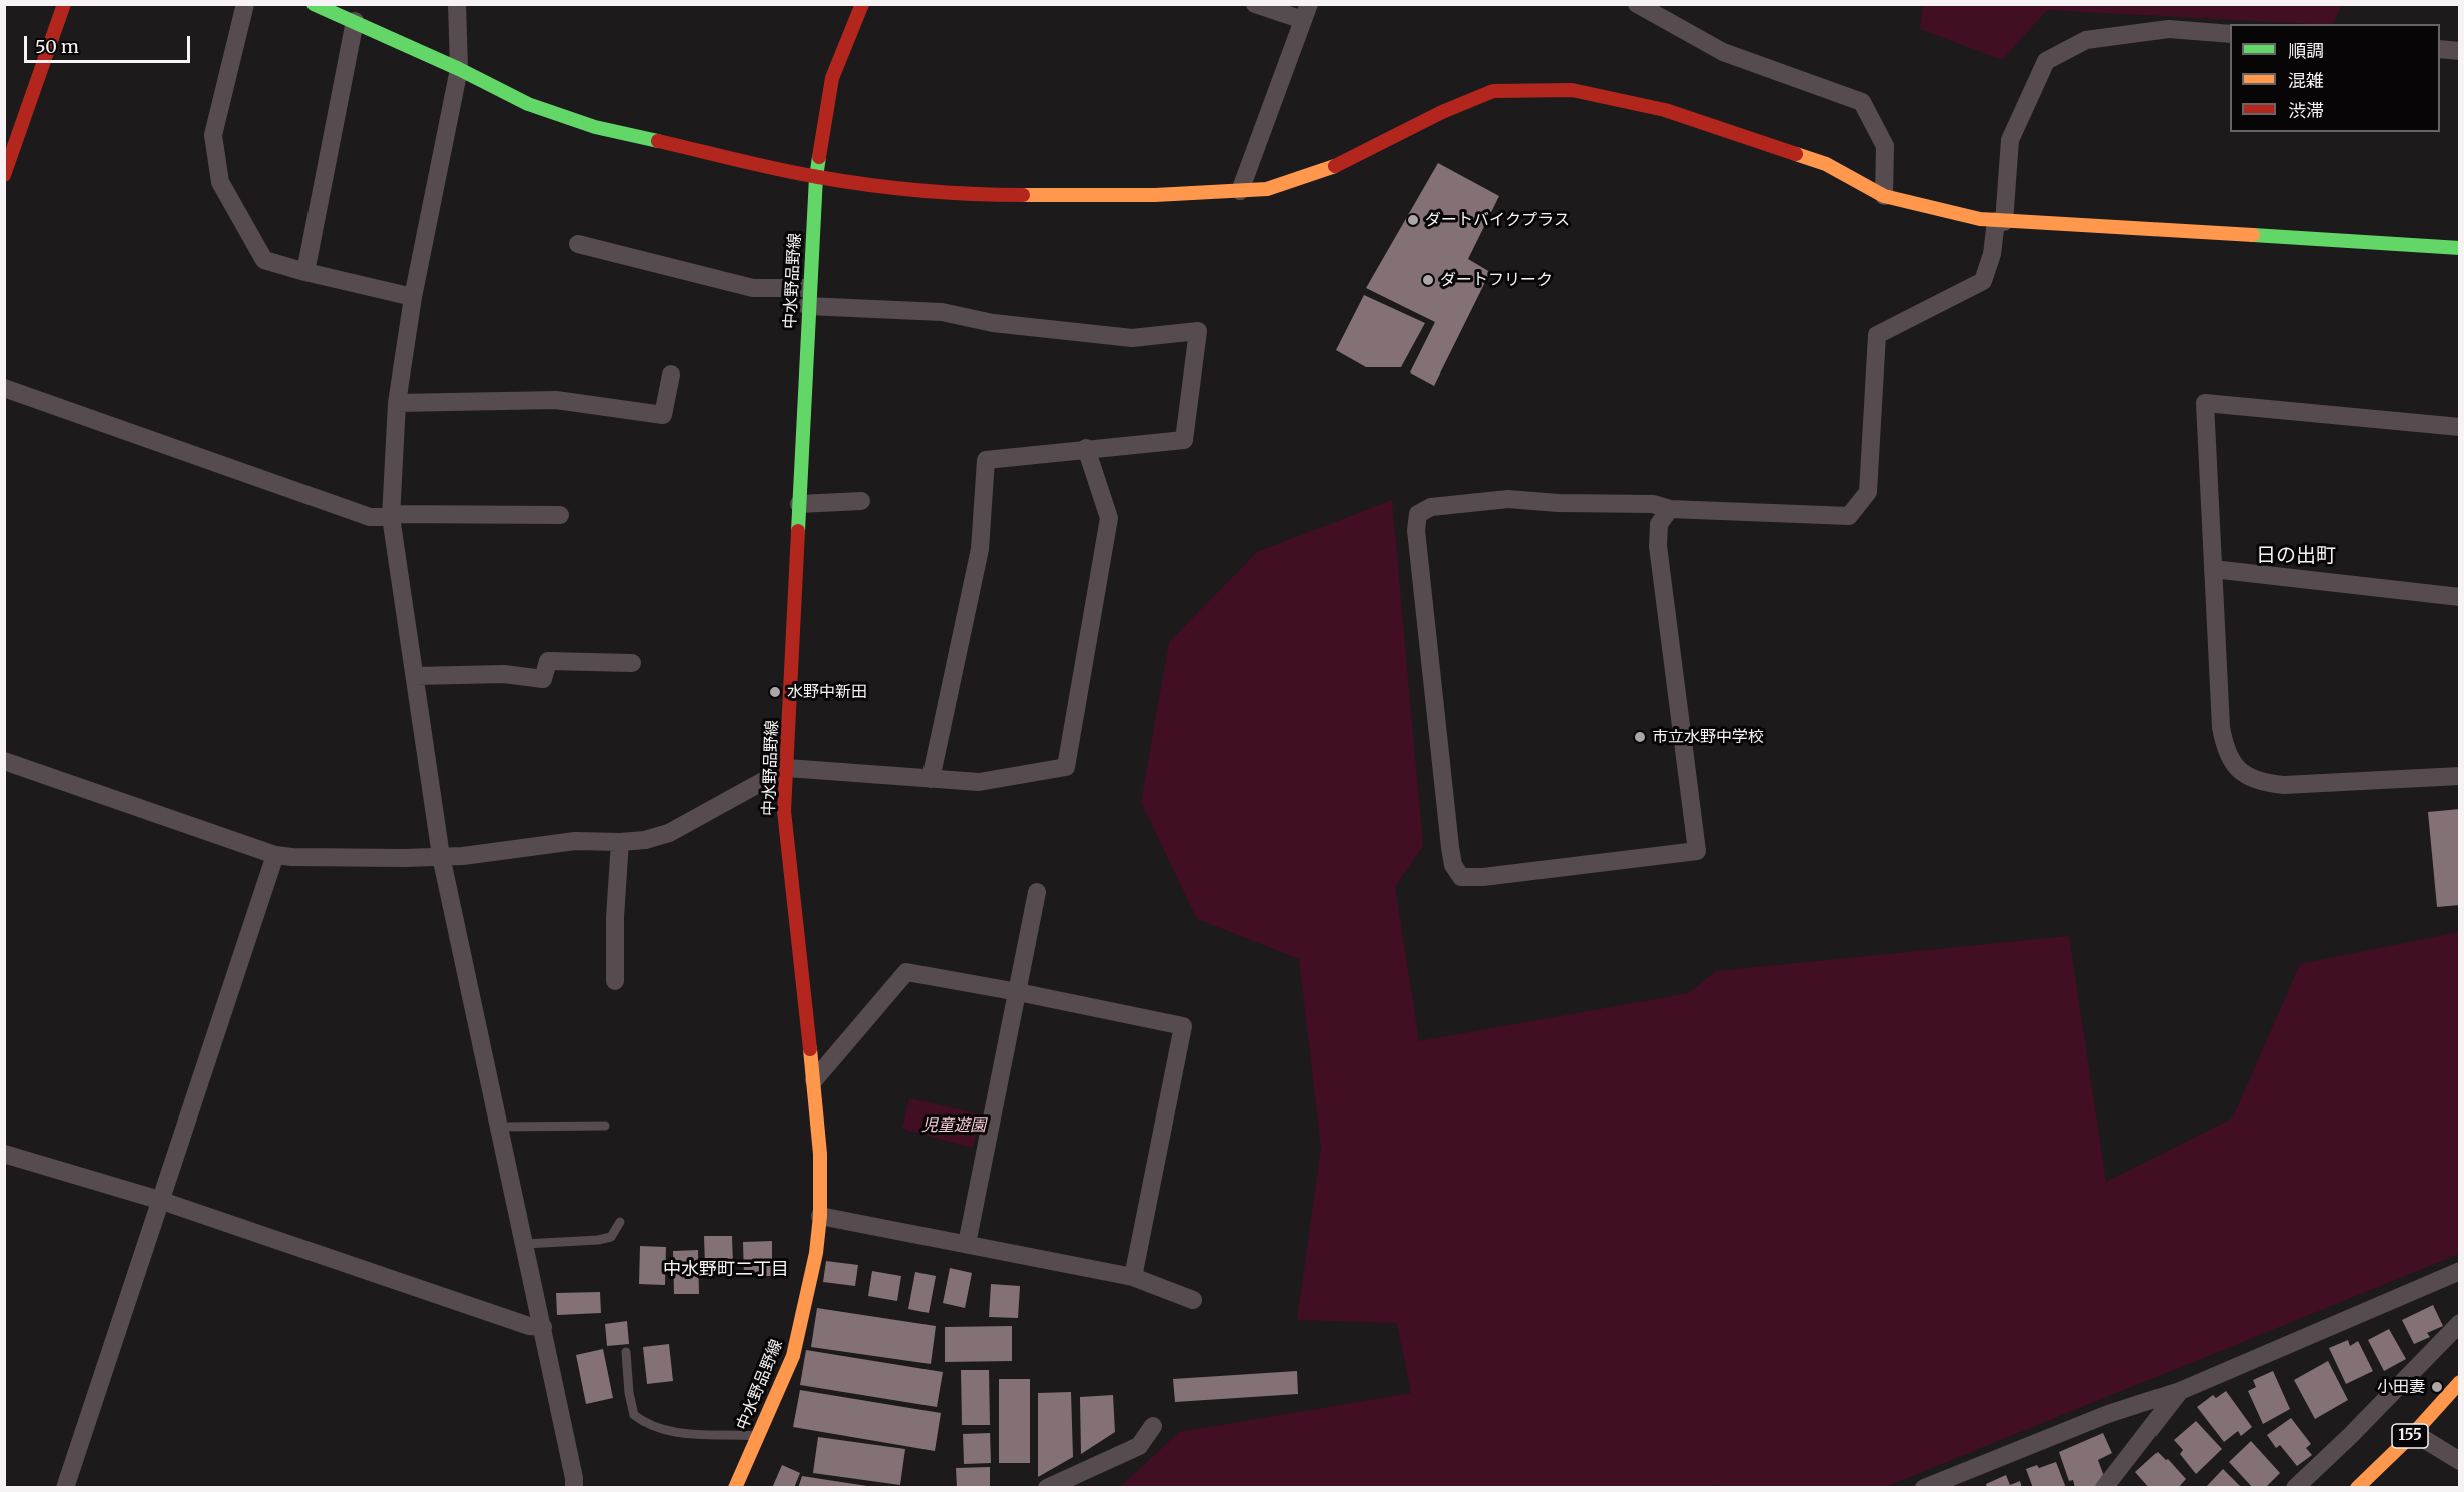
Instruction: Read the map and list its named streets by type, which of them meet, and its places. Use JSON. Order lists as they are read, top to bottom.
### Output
{
  "streets": {
    "main road": ["中水野品野線", "155"]
  },
  "districts": ["日の出町", "中水野町二丁目"],
  "parks": ["児童遊園"],
  "places": [
    "ダートバイクプラス",
    "ダートフリーク",
    "水野中新田",
    "市立水野中学校",
    "小田妻"
  ],
  "legend": ["順調", "混雑", "渋滞"],
  "scale_bar": "50 m"
}
